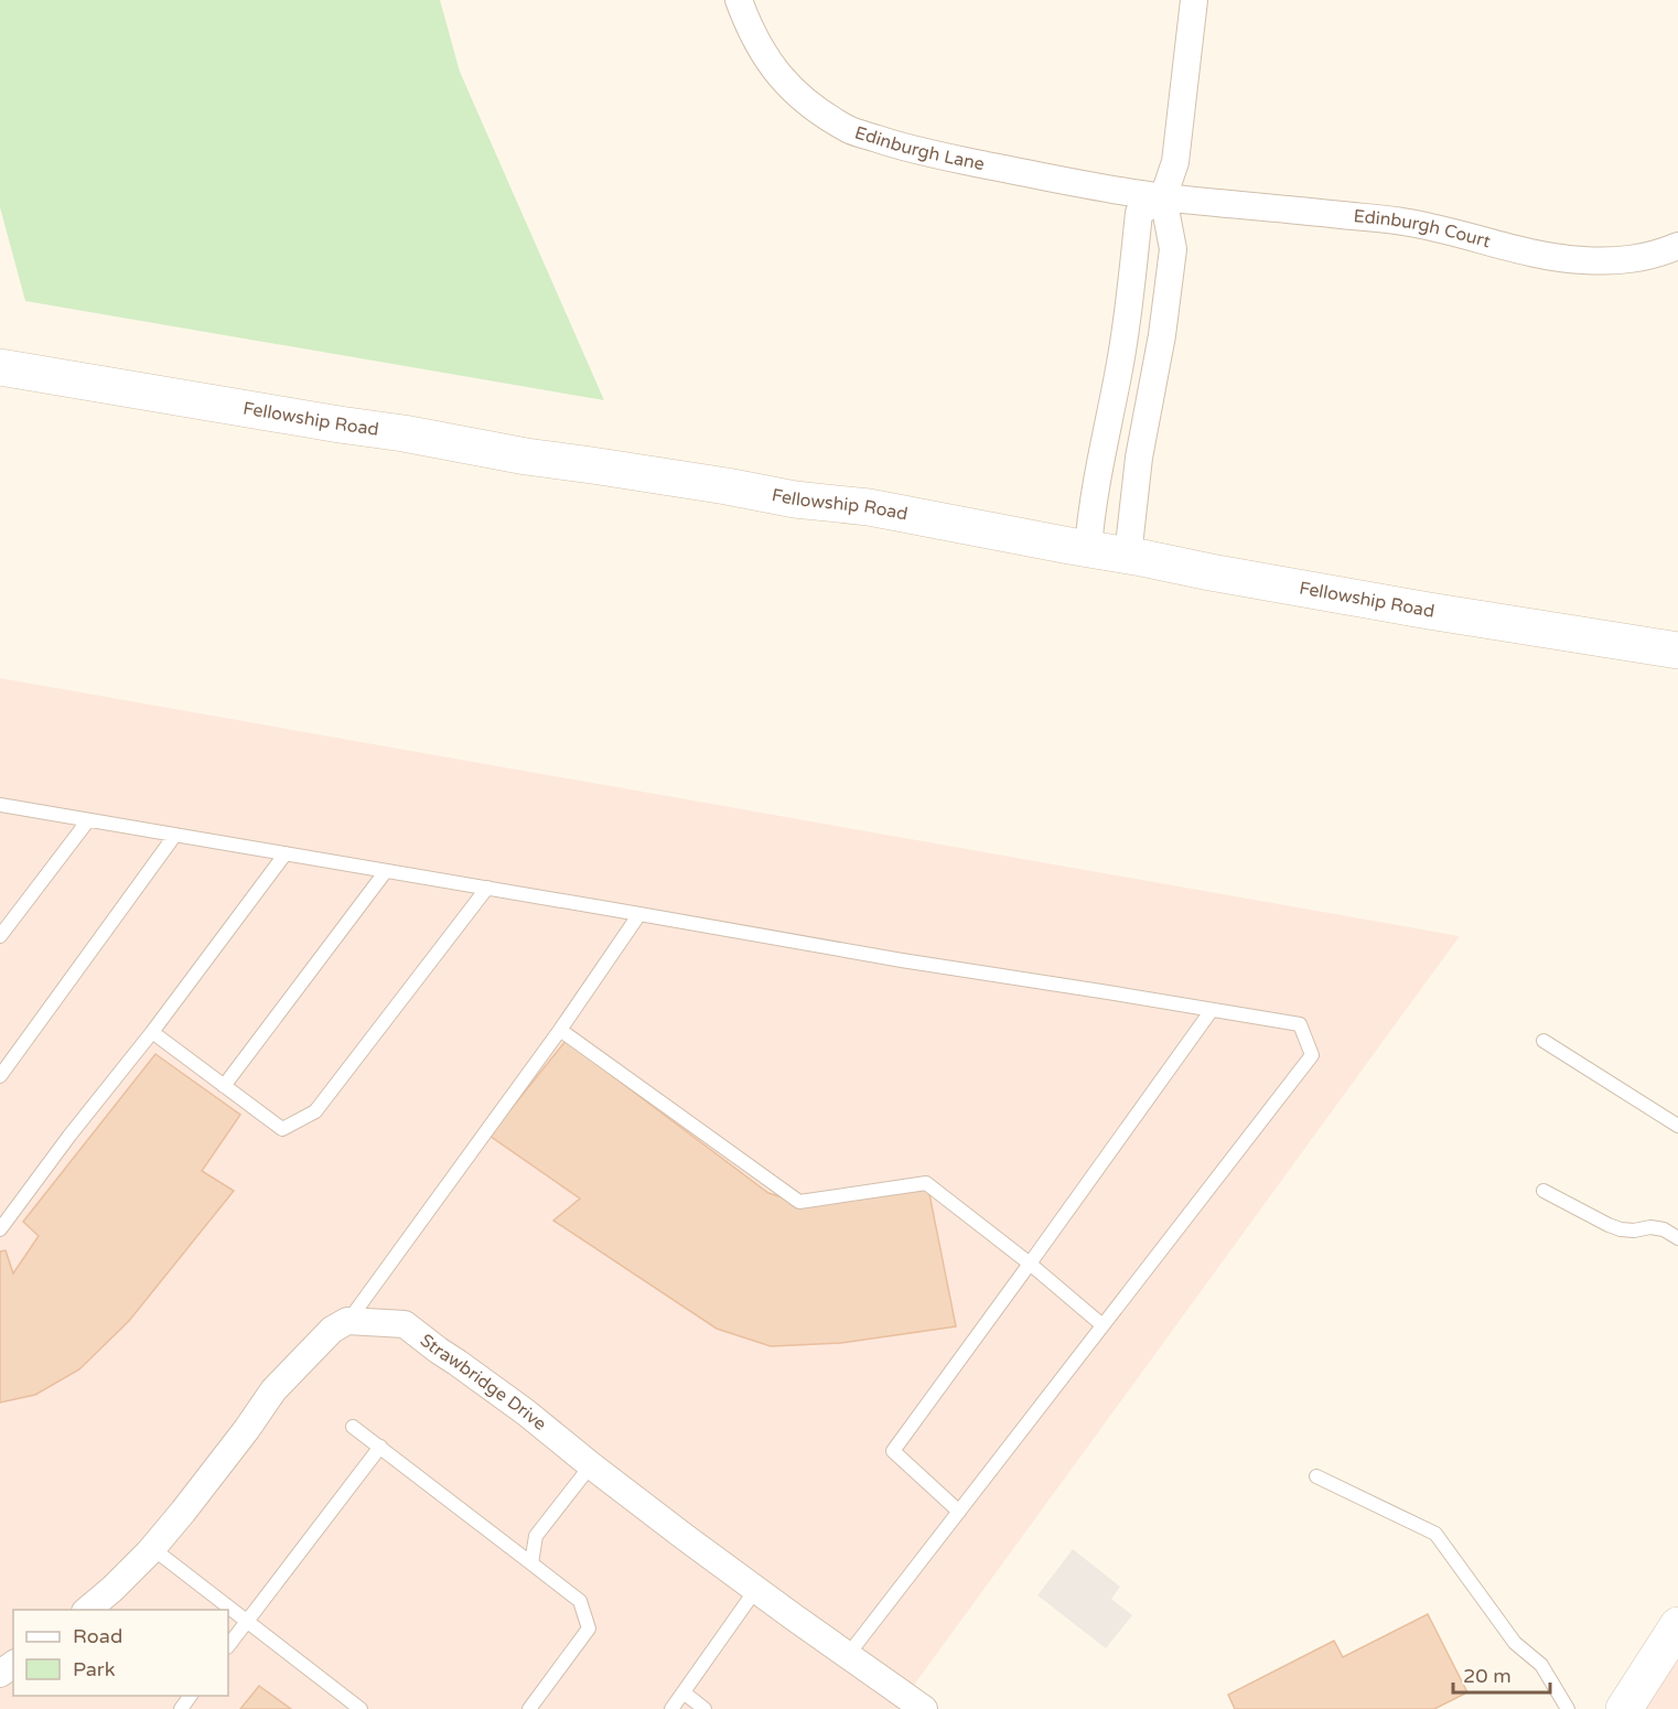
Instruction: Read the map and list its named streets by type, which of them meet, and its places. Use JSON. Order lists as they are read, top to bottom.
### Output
{
  "streets": {
    "street": [
      "Edinburgh Lane",
      "Edinburgh Court",
      "Fellowship Road",
      "Strawbridge Drive"
    ]
  },
  "crossings": [
    ["Edinburgh Lane", "Edinburgh Court"]
  ],
  "legend": ["Road", "Park"],
  "scale_bar": "20 m"
}
